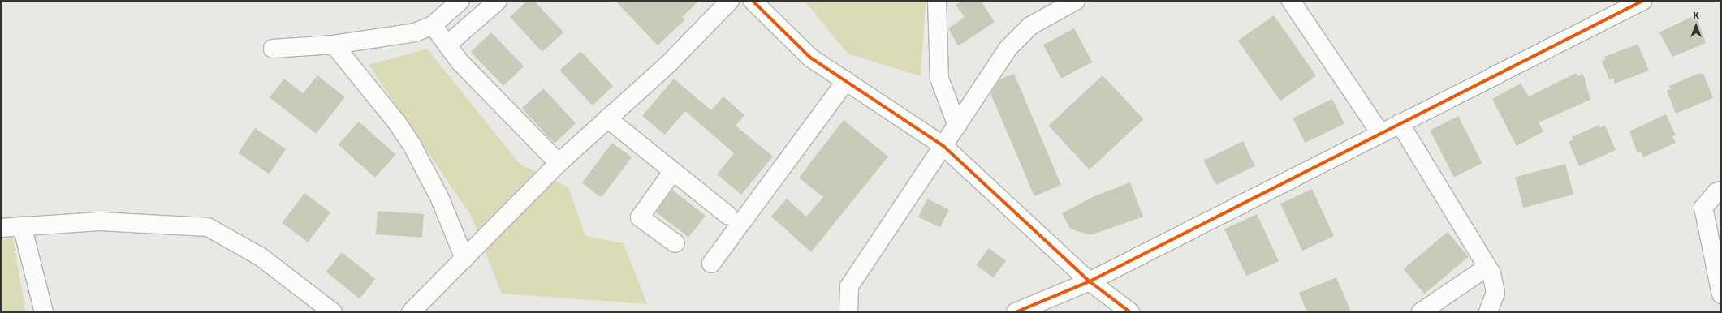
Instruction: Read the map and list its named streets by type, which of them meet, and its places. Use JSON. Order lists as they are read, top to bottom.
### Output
{
  "north": "top"
}
